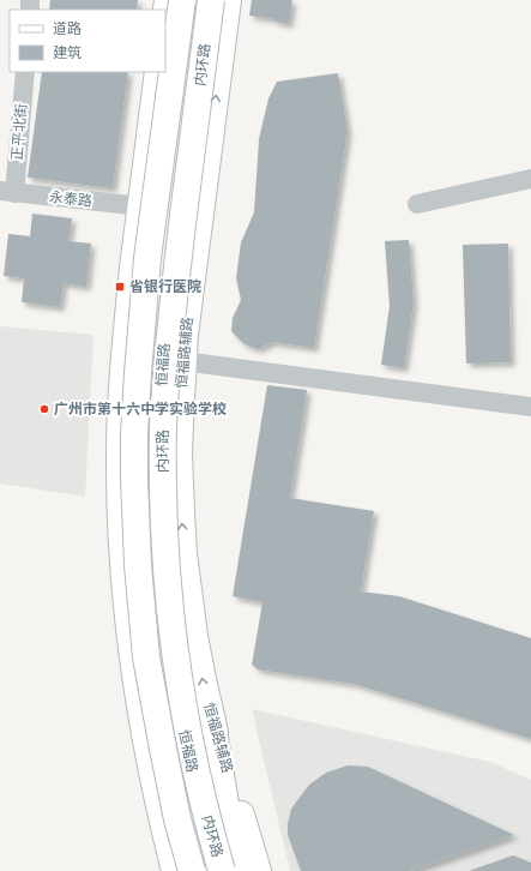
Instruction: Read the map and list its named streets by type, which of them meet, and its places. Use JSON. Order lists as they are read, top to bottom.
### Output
{
  "streets": {
    "main road": ["内环路", "恒福路辅路", "恒福路"],
    "street": ["正平北街", "永泰路"]
  },
  "crossings": [
    ["内环路", "恒福路"],
    ["正平北街", "永泰路"],
    ["永泰路", "恒福路辅路"],
    ["恒福路辅路", "恒福路"]
  ],
  "places": {
    "transit": ["省银行医院"],
    "other": ["广州市第十六中学实验学校"]
  },
  "legend": ["道路", "建筑"]
}
